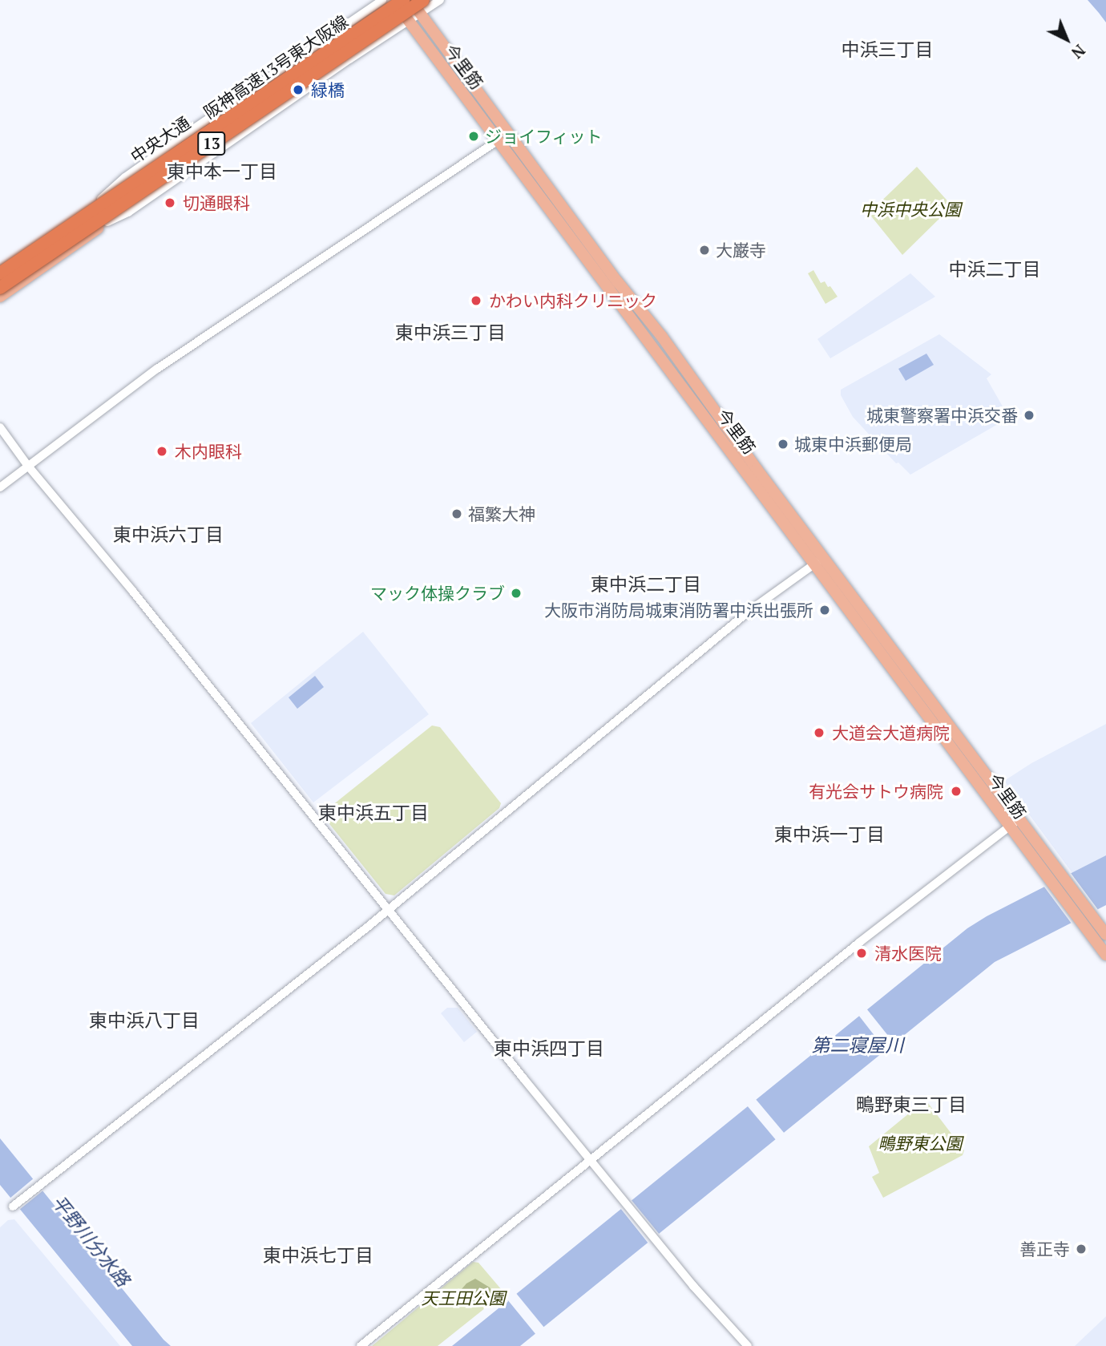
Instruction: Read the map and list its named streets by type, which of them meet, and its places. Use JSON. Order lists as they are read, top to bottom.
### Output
{
  "streets": {
    "highway": ["阪神高速13号東大阪線", "13"],
    "main road": ["今里筋", "中央大通"]
  },
  "crossings": [
    ["今里筋", "中央大通"]
  ],
  "districts": [
    "中浜三丁目",
    "東中本一丁目",
    "中浜二丁目",
    "東中浜三丁目",
    "東中浜六丁目",
    "東中浜二丁目",
    "東中浜五丁目",
    "東中浜一丁目",
    "東中浜八丁目",
    "東中浜四丁目",
    "鴫野東三丁目",
    "東中浜七丁目"
  ],
  "water": ["第二寝屋川", "平野川分水路"],
  "parks": ["中浜中央公園", "鴫野東公園", "天王田公園"],
  "places": [
    "緑橋",
    "ジョイフィット",
    "切通眼科",
    "大巌寺",
    "かわい内科クリニック",
    "城東警察署中浜交番",
    "城東中浜郵便局",
    "木内眼科",
    "福繁大神",
    "マック体操クラブ",
    "大阪市消防局城東消防署中浜出張所",
    "大道会大道病院",
    "有光会サトウ病院",
    "清水医院",
    "善正寺"
  ],
  "north": "bottom right"
}
